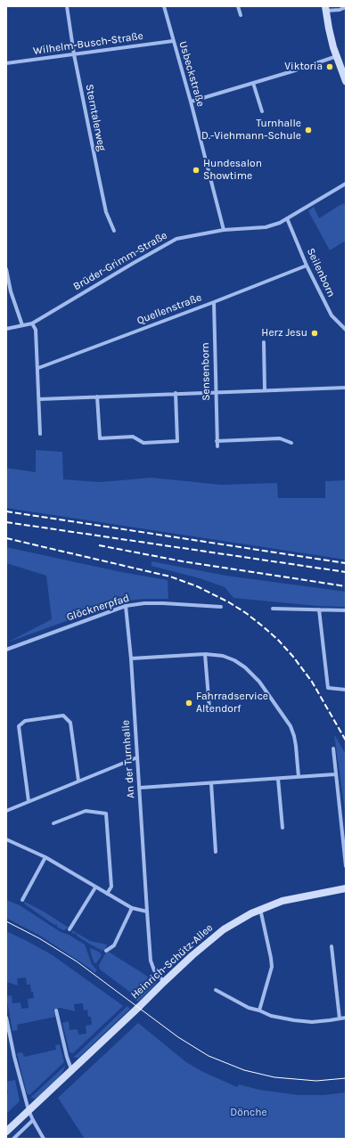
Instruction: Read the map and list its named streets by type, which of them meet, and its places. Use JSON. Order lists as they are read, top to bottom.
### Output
{
  "streets": {
    "main road": ["Heinrich-Schütz-Allee"],
    "street": [
      "Wilhelm-Busch-Straße",
      "Usbeckstraße",
      "Sterntalerweg",
      "Brüder-Grimm-Straße",
      "Seilenborn",
      "Quellenstraße",
      "Sensenborn",
      "Glöcknerpfad",
      "An der Turnhalle"
    ]
  },
  "crossings": [
    ["Wilhelm-Busch-Straße", "Usbeckstraße"],
    ["Wilhelm-Busch-Straße", "Sterntalerweg"],
    ["Usbeckstraße", "Brüder-Grimm-Straße"],
    ["Brüder-Grimm-Straße", "Seilenborn"],
    ["Seilenborn", "Quellenstraße"],
    ["Quellenstraße", "Sensenborn"],
    ["Glöcknerpfad", "An der Turnhalle"],
    ["An der Turnhalle", "Heinrich-Schütz-Allee"]
  ],
  "parks": ["Dönche"],
  "places": [
    "Viktoria",
    "Turnhalle D.-Viehmann-Schule",
    "Hundesalon Showtime",
    "Herz Jesu",
    "Fahrradservice Altendorf"
  ]
}
